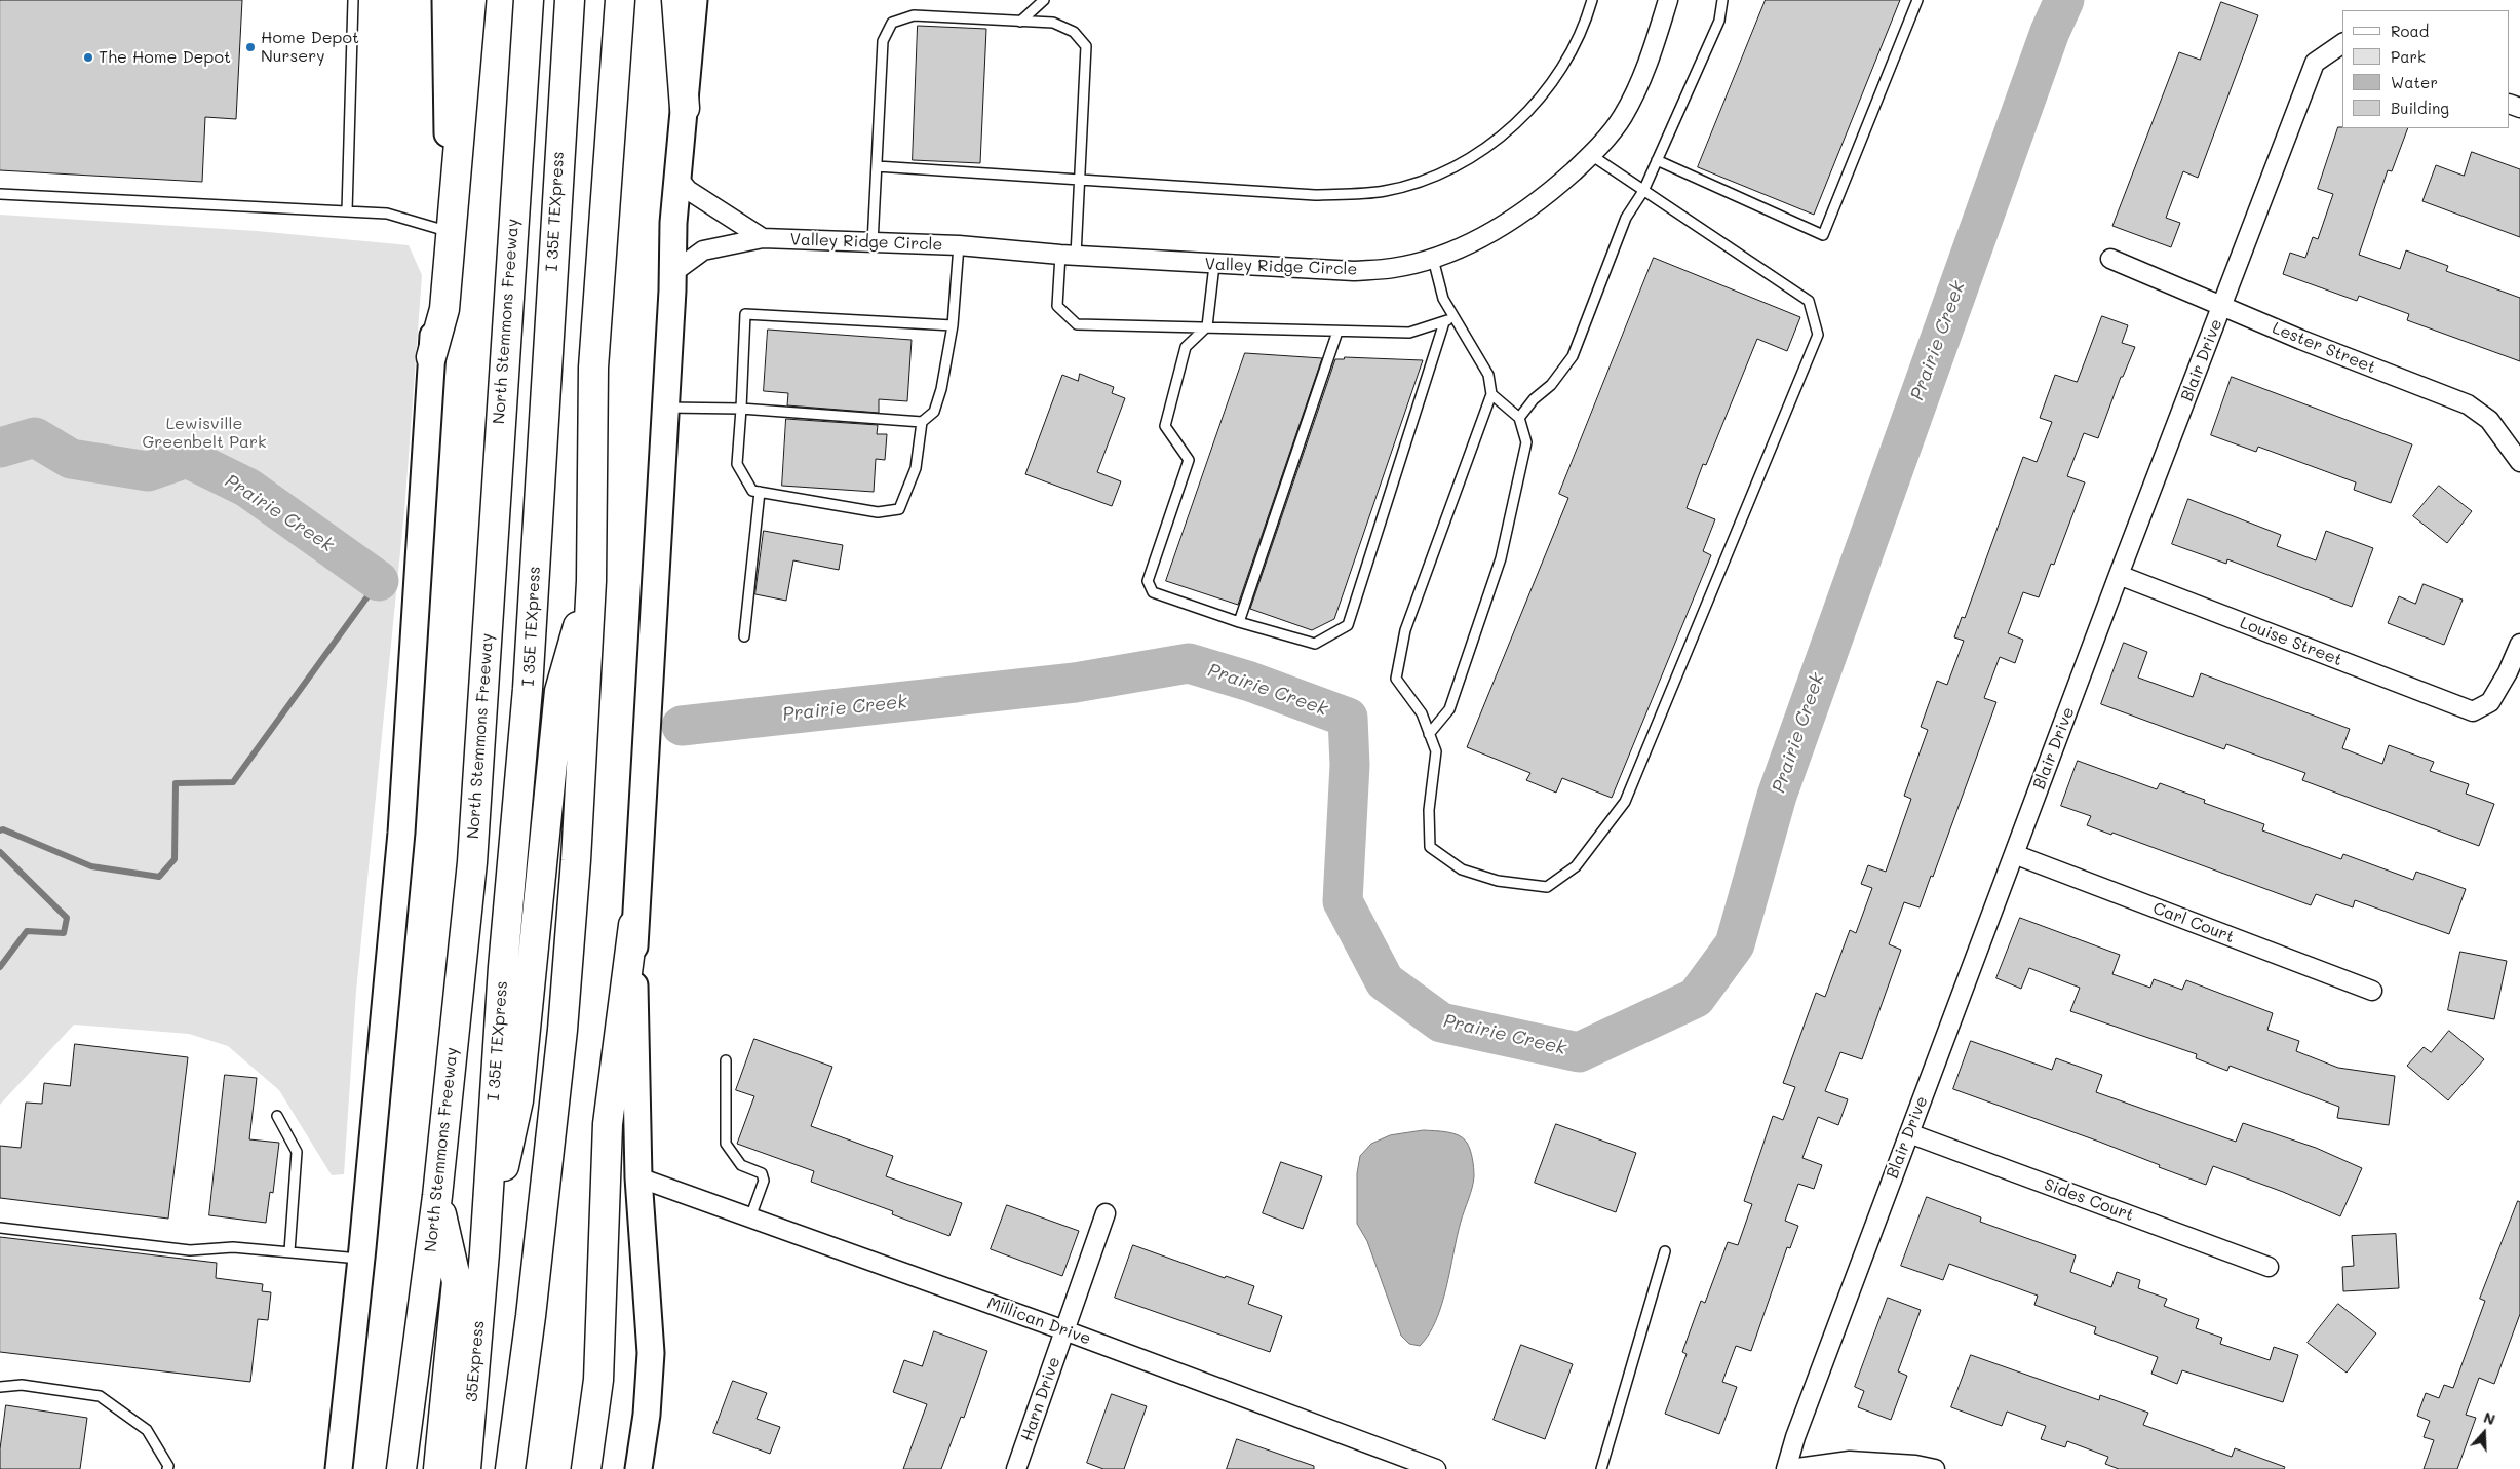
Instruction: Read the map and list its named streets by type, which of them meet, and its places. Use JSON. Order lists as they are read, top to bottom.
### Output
{
  "streets": {
    "highway": ["I 35E TEXpress", "North Stemmons Freeway", "35Express"],
    "street": [
      "Valley Ridge Circle",
      "Lester Street",
      "Blair Drive",
      "Louise Street",
      "Carl Court",
      "Sides Court",
      "Millican Drive",
      "Harn Drive"
    ]
  },
  "crossings": [
    ["I 35E TEXpress", "35Express"],
    ["Lester Street", "Blair Drive"],
    ["Blair Drive", "Louise Street"],
    ["Blair Drive", "Carl Court"],
    ["Blair Drive", "Sides Court"],
    ["Millican Drive", "Harn Drive"]
  ],
  "water": ["Prairie Creek"],
  "parks": ["Lewisville Greenbelt Park"],
  "places": ["Home Depot Nursery", "The Home Depot"],
  "legend": [
    "Road",
    "Park",
    "Water",
    "Building"
  ],
  "north": "top"
}
